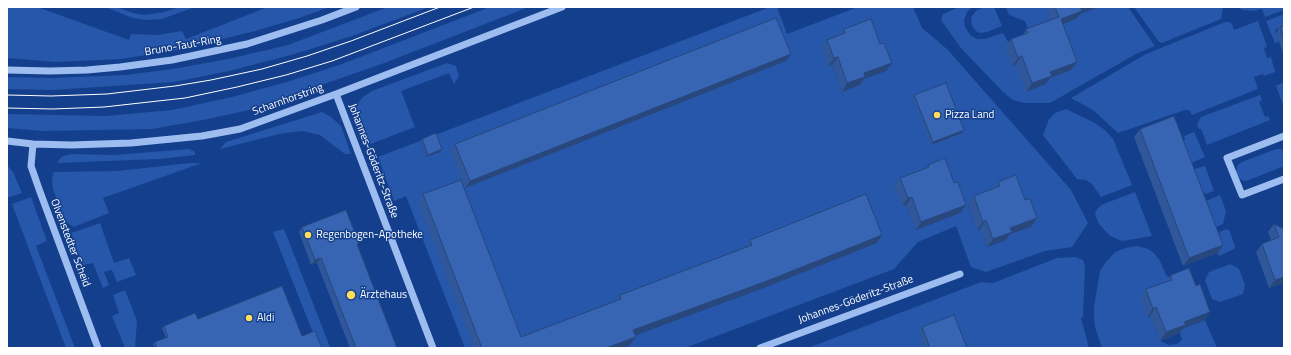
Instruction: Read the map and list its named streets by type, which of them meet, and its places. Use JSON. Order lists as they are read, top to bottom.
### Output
{
  "streets": {
    "street": [
      "Bruno-Taut-Ring",
      "Scharnhorstring",
      "Johannes-Göderitz-Straße",
      "Olvenstedter Scheid"
    ]
  },
  "crossings": [
    ["Scharnhorstring", "Johannes-Göderitz-Straße"],
    ["Scharnhorstring", "Olvenstedter Scheid"]
  ],
  "places": [
    "Pizza Land",
    "Regenbogen-Apotheke",
    "Ärztehaus",
    "Aldi"
  ]
}
